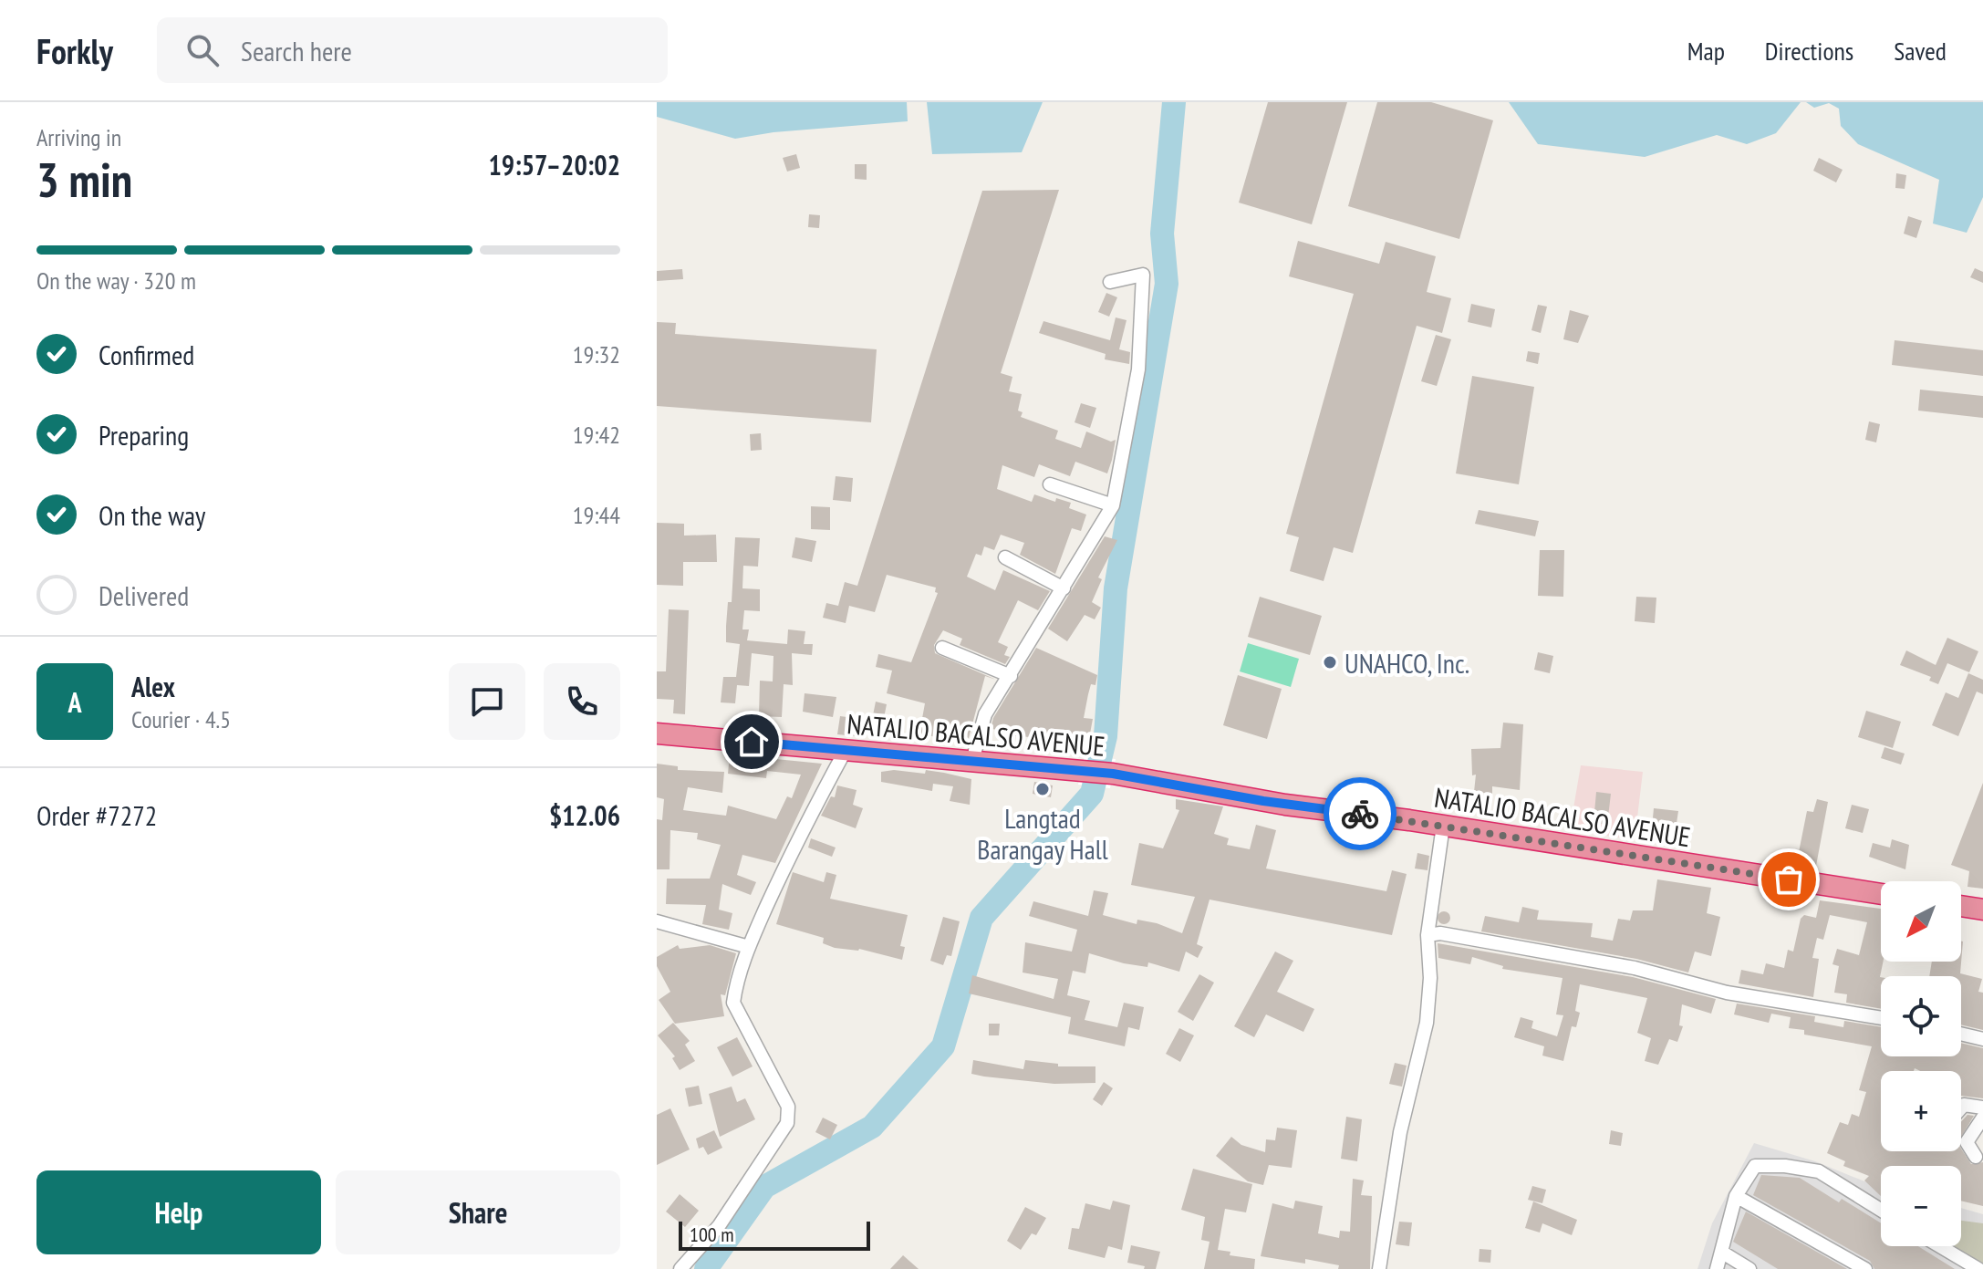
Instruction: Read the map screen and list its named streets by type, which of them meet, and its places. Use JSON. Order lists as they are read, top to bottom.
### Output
{
  "streets": {
    "highway": ["NATALIO BACALSO AVENUE"]
  },
  "places": ["UNAHCO, Inc.", "Langtad Barangay Hall"],
  "scale_bar": "100 m",
  "north": "bottom left",
  "page": {
    "header": "Forkly",
    "search": "Search here",
    "nav": ["Map", "Directions", "Saved"],
    "heading": ["3 min", "Arriving in", "19:57–20:02"],
    "panel": [
      "Alex",
      "Courier · 4.5",
      "Order #7272",
      "$12.06"
    ],
    "bar": "On the way · 320 m",
    "list": [
      ["Confirmed", "19:32"],
      ["Preparing", "19:42"],
      ["On the way", "19:44"],
      "Delivered"
    ],
    "round": "A",
    "map_buttons": ["+", "−"],
    "buttons": ["Help", "Share"],
    "scale": "100 m"
  }
}
